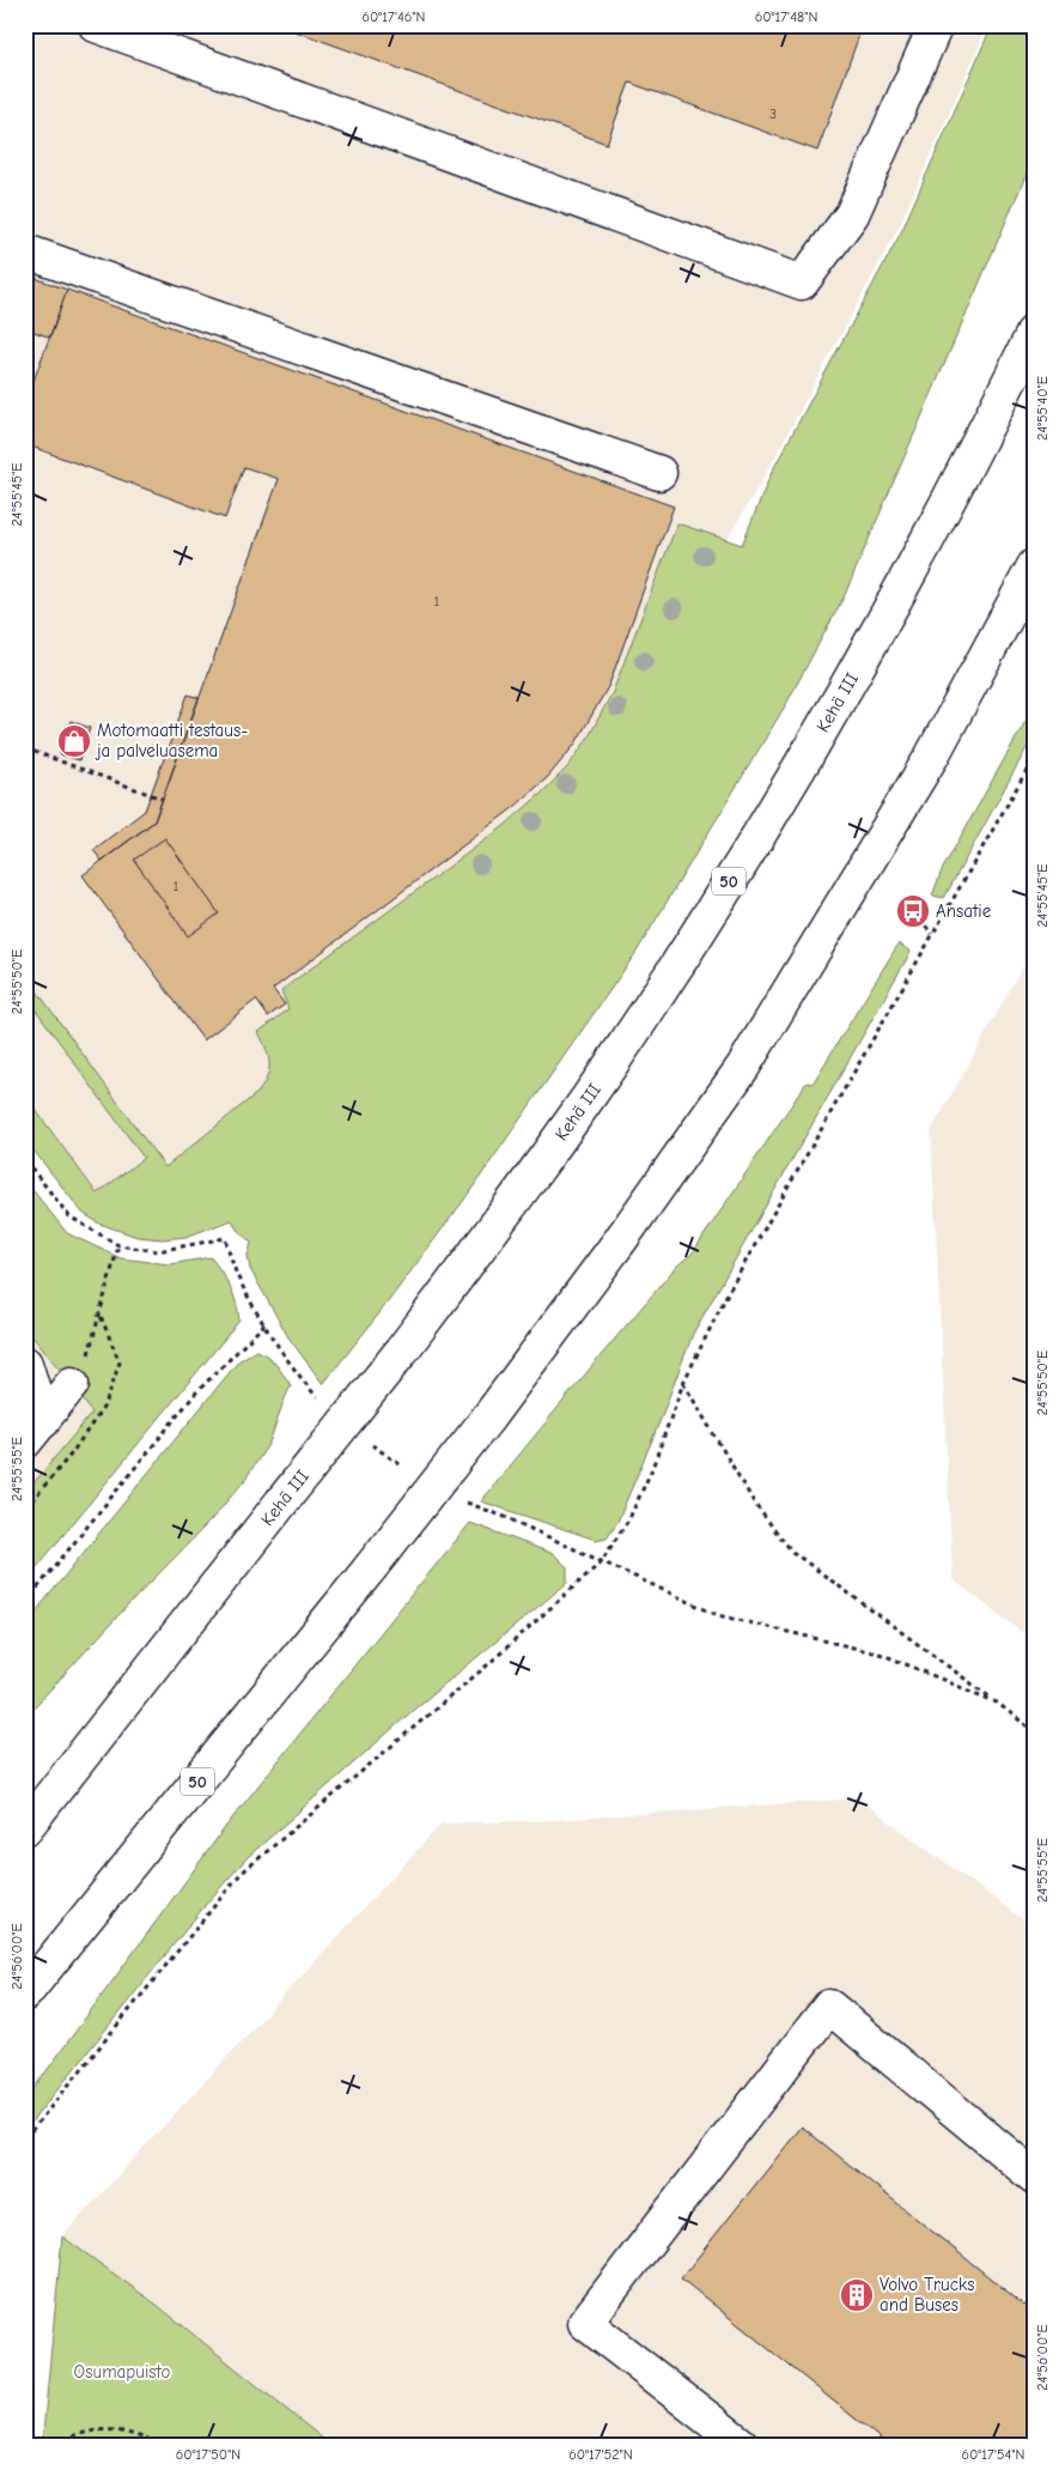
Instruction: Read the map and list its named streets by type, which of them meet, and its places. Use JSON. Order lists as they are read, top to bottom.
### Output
{
  "streets": {
    "main road": ["Kehä III", "50"]
  },
  "parks": ["Osumapuisto"],
  "places": {
    "shop": ["Motomaatti testaus- ja palveluasema"],
    "bus stop": ["Ansatie"],
    "building": ["Volvo Trucks and Buses"]
  },
  "house_numbers": ["3", "1", "1"],
  "coordinates": [
    "60°17'46\"N",
    "60°17'48\"N",
    "24°55'40\"E",
    "24°55'45\"E",
    "24°55'50\"E",
    "24°55'55\"E",
    "24°56'00\"E",
    "60°17'50\"N",
    "60°17'52\"N",
    "60°17'54\"N"
  ]
}
